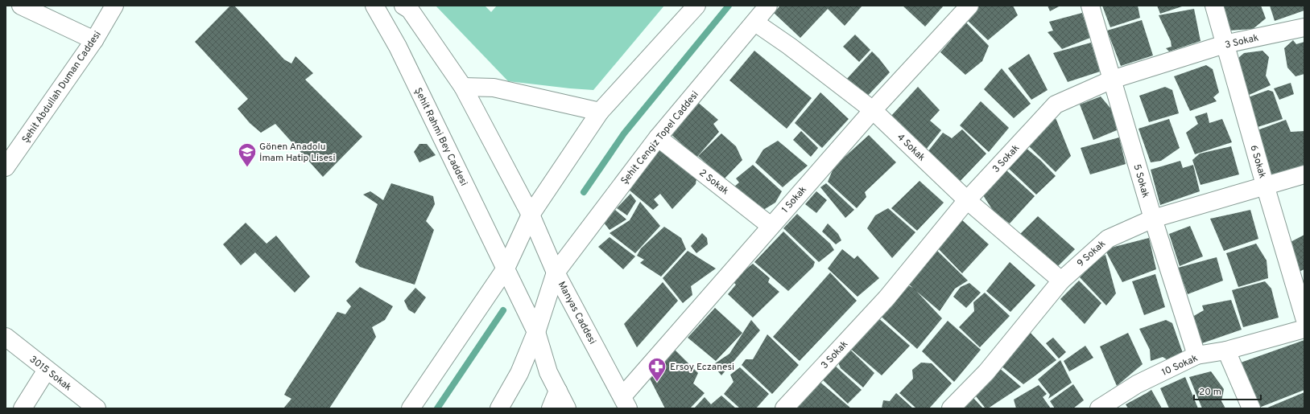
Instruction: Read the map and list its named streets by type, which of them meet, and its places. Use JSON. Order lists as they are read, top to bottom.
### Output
{
  "streets": {
    "street": [
      "3 Sokak",
      "Şehit Abdullah Duman Caddesi",
      "Şehit Rahmi Bey Caddesi",
      "Şehit Cengiz Topel Caddesi",
      "4 Sokak",
      "6 Sokak",
      "5 Sokak",
      "2 Sokak",
      "1 Sokak",
      "9 Sokak",
      "Manyas Caddesi",
      "10 Sokak",
      "3015 Sokak"
    ]
  },
  "crossings": [
    ["3 Sokak", "4 Sokak"],
    ["3 Sokak", "6 Sokak"],
    ["3 Sokak", "5 Sokak"],
    ["Şehit Cengiz Topel Caddesi", "4 Sokak"],
    ["Şehit Cengiz Topel Caddesi", "2 Sokak"],
    ["Şehit Cengiz Topel Caddesi", "Manyas Caddesi"],
    ["4 Sokak", "1 Sokak"],
    ["4 Sokak", "9 Sokak"],
    ["6 Sokak", "9 Sokak"],
    ["5 Sokak", "9 Sokak"],
    ["5 Sokak", "10 Sokak"],
    ["2 Sokak", "1 Sokak"],
    ["1 Sokak", "Manyas Caddesi"]
  ],
  "places": {
    "school or university": ["Gönen Anadolu İmam Hatip Lisesi"],
    "pharmacy": ["Ersoy Eczanesi"]
  },
  "scale_bar": "20 m"
}
